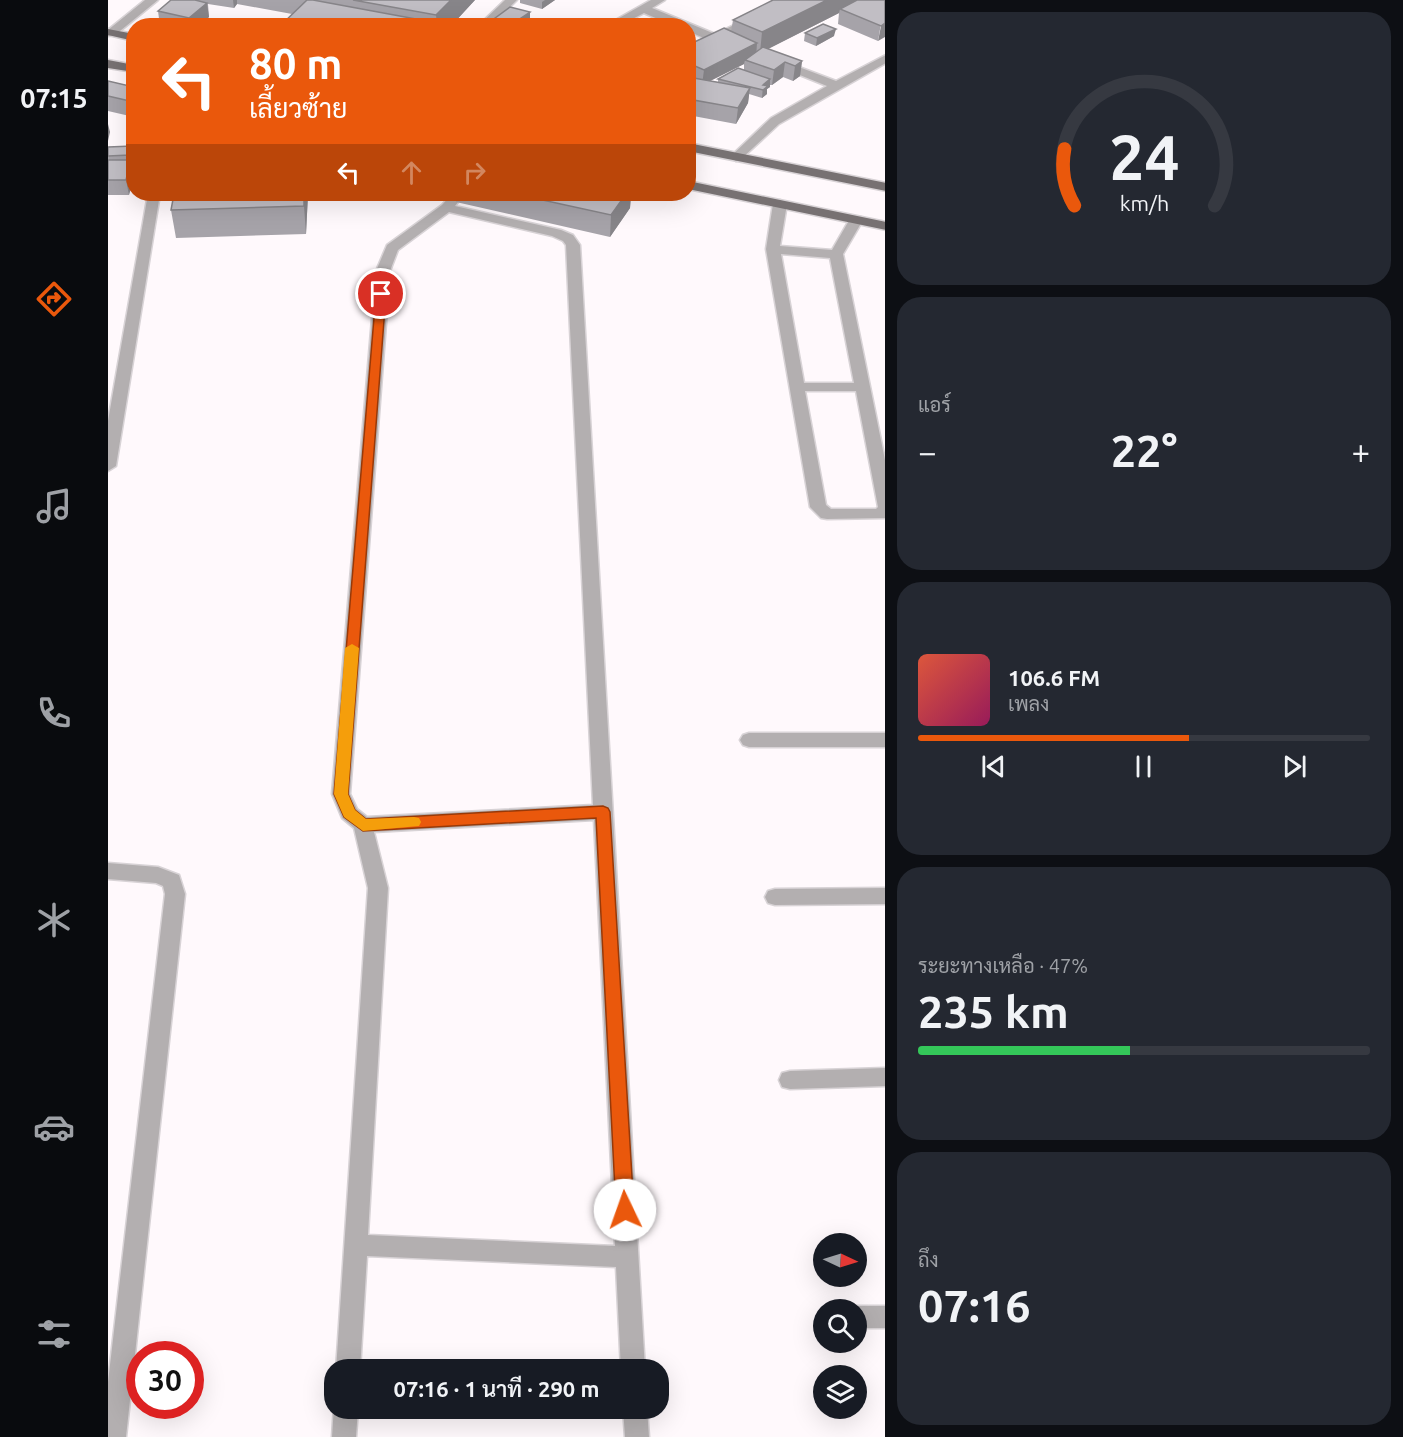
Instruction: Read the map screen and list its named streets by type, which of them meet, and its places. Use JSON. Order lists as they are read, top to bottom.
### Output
{
  "north": "right",
  "page": {
    "tabs": "07:15",
    "turn": ["80 m", "เลี้ยวซ้าย"],
    "tile": [
      "แอร์",
      ["ระยะทางเหลือ · 47%", "235 km"],
      ["ถึง", "07:16"]
    ],
    "heat": ["−", "22°", "+"],
    "song": ["106.6 FM", "เพลง"],
    "limit": "30",
    "trip": "07:16 · 1 นาที · 290 m",
    "gauge": ["24", "km/h"]
  }
}
